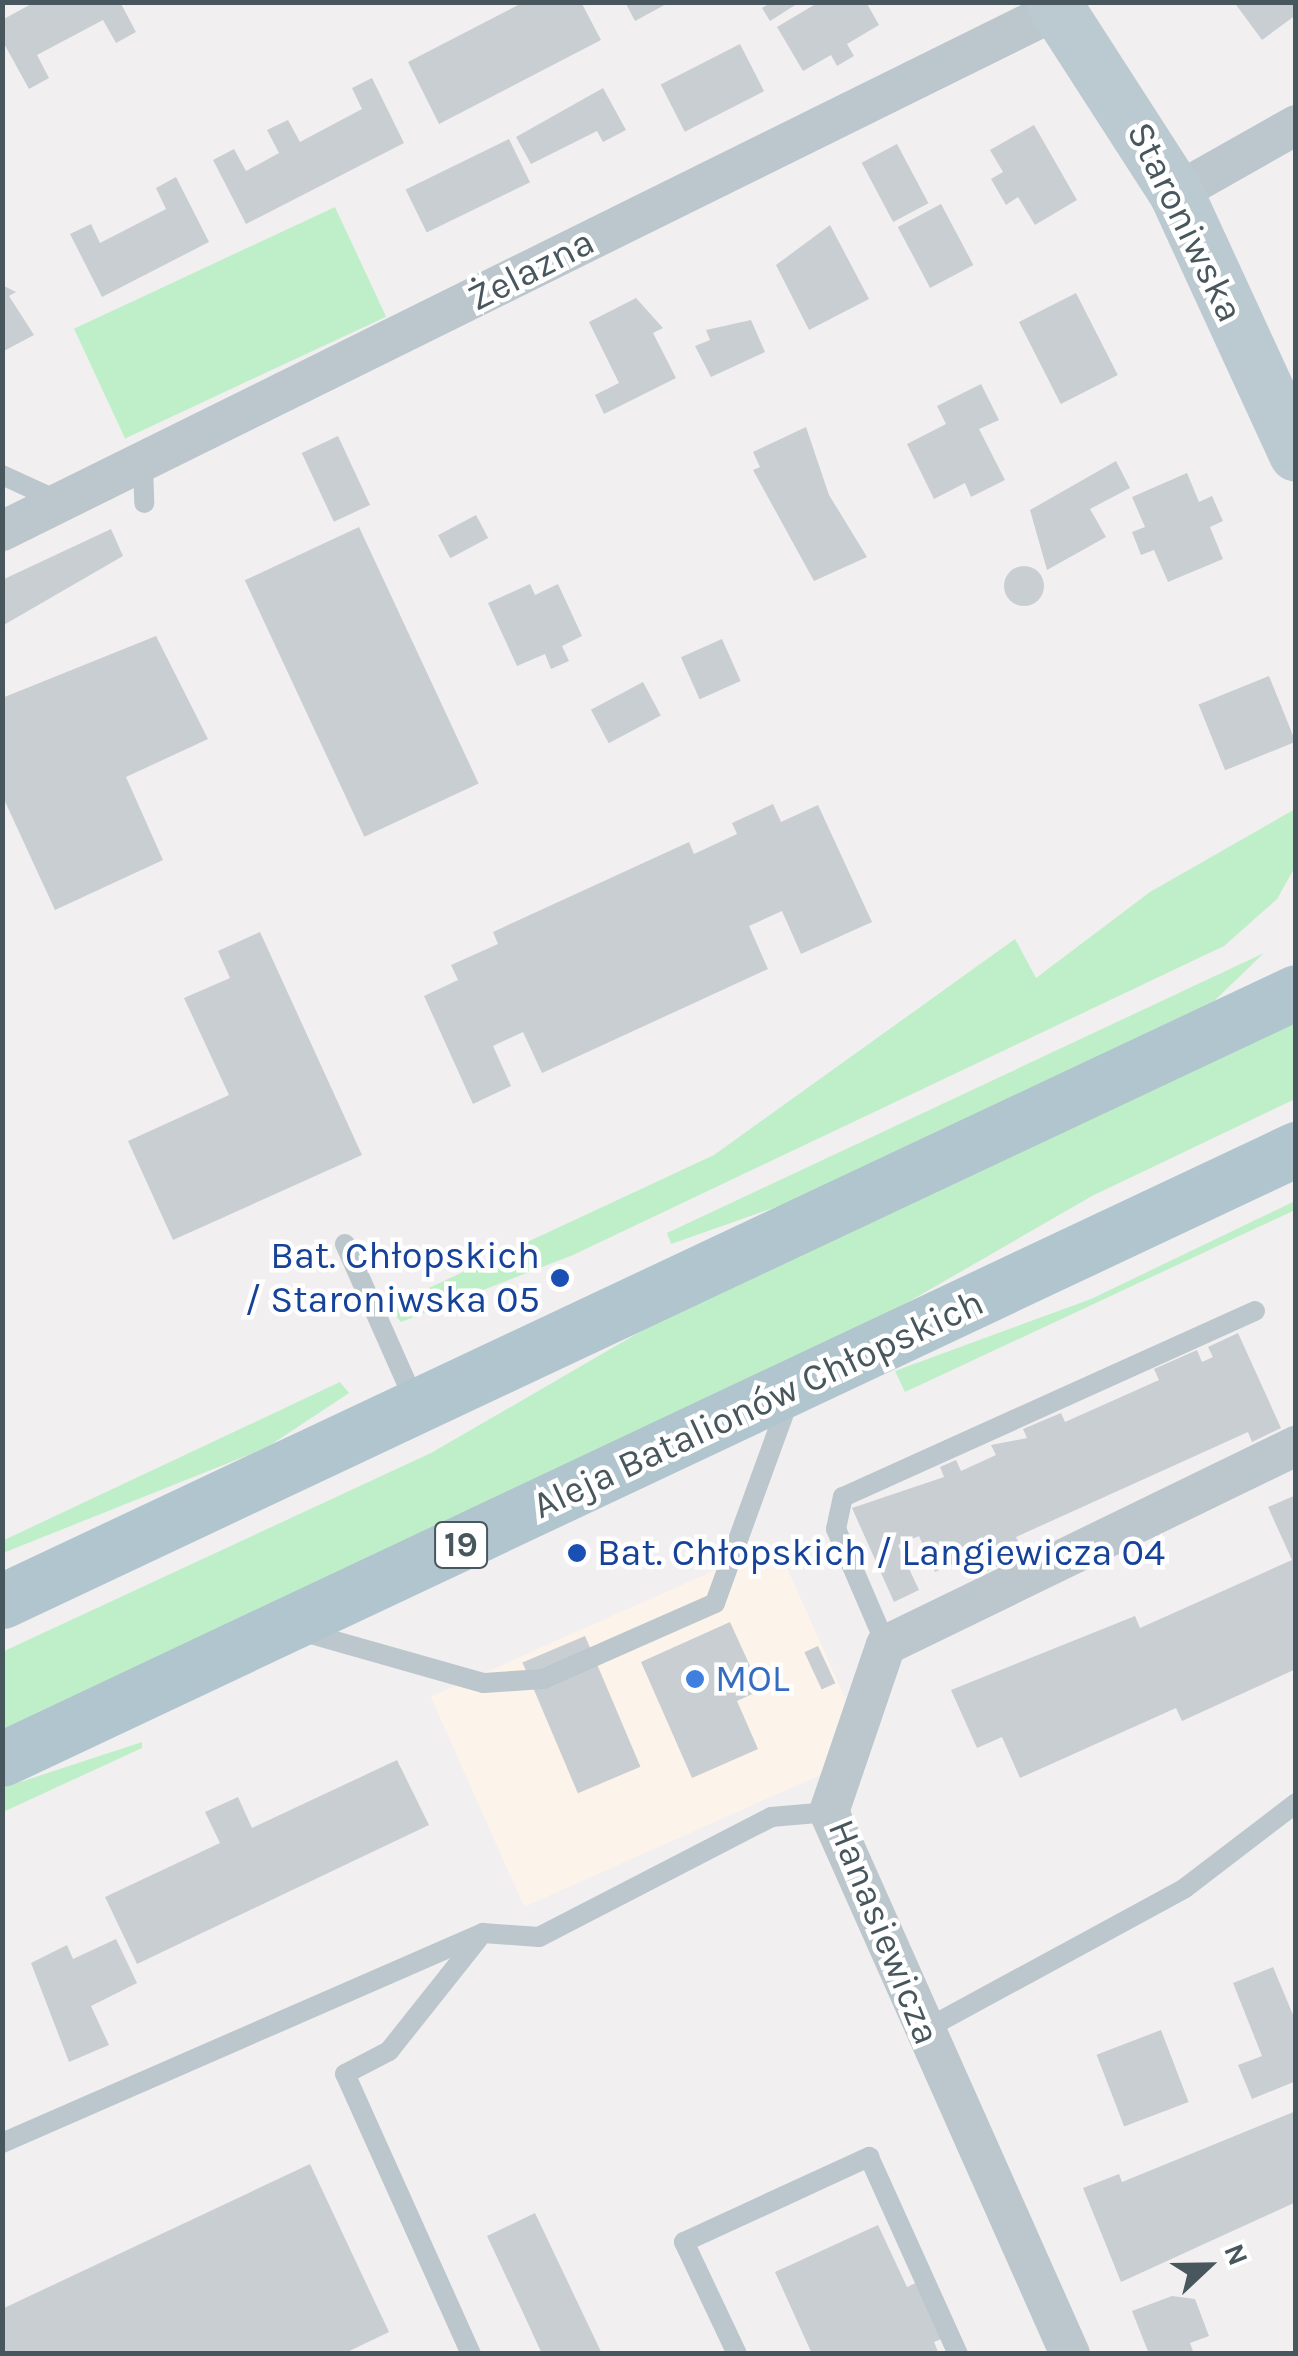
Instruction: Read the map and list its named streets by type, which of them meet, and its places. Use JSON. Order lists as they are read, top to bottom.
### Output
{
  "streets": {
    "main road": ["Aleja Batalionów Chłopskich", "19"],
    "street": ["Staroniwska", "Żelazna", "Hanasiewicza"]
  },
  "crossings": [
    ["Staroniwska", "Żelazna"]
  ],
  "places": ["Bat. Chłopskich / Staroniwska 05", "Bat. Chłopskich / Langiewicza 04", "MOL"],
  "north": "right"
}
